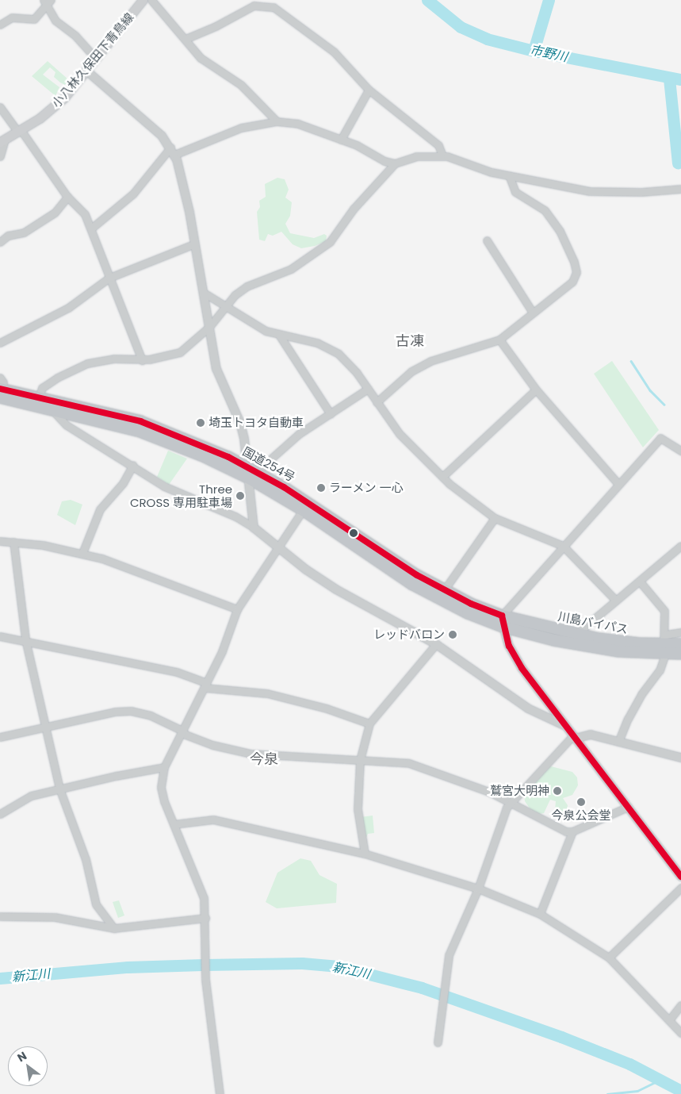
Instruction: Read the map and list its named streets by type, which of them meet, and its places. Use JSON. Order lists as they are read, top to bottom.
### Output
{
  "streets": {
    "highway": ["国道254号", "川島バイパス"],
    "main road": ["小八林久保田下青鳥線"]
  },
  "crossings": [
    ["国道254号", "川島バイパス"]
  ],
  "districts": ["古凍", "今泉"],
  "water": ["市野川", "新江川"],
  "places": [
    "埼玉トヨタ自動車",
    "ラーメン 一心",
    "Three CROSS 専用駐車場",
    "レッドバロン",
    "鷲宮大明神",
    "今泉公会堂"
  ],
  "north": "top left"
}
